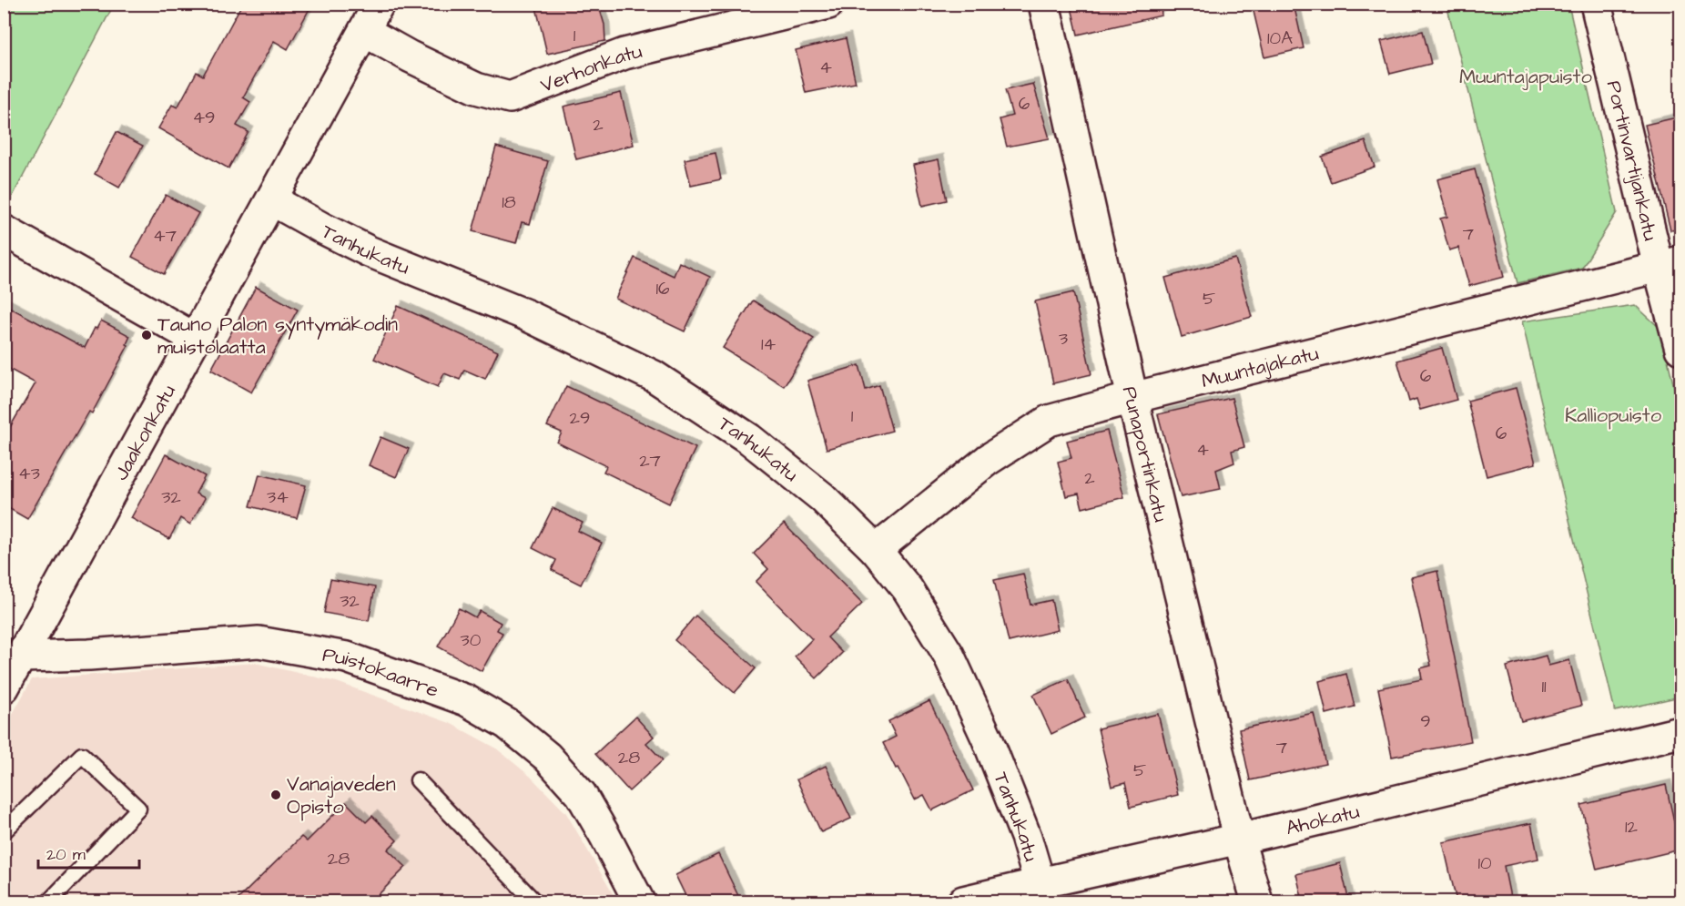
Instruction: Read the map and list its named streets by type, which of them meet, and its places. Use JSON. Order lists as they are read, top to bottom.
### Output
{
  "streets": {
    "street": [
      "Verhonkatu",
      "Portinvartijankatu",
      "Tanhukatu",
      "Muuntajakatu",
      "Jaakonkatu",
      "Punaportinkatu",
      "Puistokaarre",
      "Ahokatu"
    ]
  },
  "crossings": [
    ["Verhonkatu", "Jaakonkatu"],
    ["Portinvartijankatu", "Muuntajakatu"],
    ["Tanhukatu", "Muuntajakatu"],
    ["Tanhukatu", "Jaakonkatu"],
    ["Tanhukatu", "Ahokatu"],
    ["Muuntajakatu", "Punaportinkatu"],
    ["Jaakonkatu", "Puistokaarre"],
    ["Punaportinkatu", "Ahokatu"]
  ],
  "parks": ["Muuntajapuisto", "Kalliopuisto"],
  "places": ["Tauno Palon syntymäkodin muistolaatta", "Vanajaveden Opisto"],
  "house_numbers": [
    "1",
    "10A",
    "4",
    "6",
    "49",
    "2",
    "18",
    "7",
    "47",
    "16",
    "5",
    "3",
    "14",
    "6",
    "1",
    "29",
    "6",
    "4",
    "27",
    "43",
    "2",
    "32",
    "34",
    "32",
    "30",
    "11",
    "9",
    "7",
    "28",
    "5",
    "12",
    "28",
    "10"
  ],
  "scale_bar": "20 m"
}
